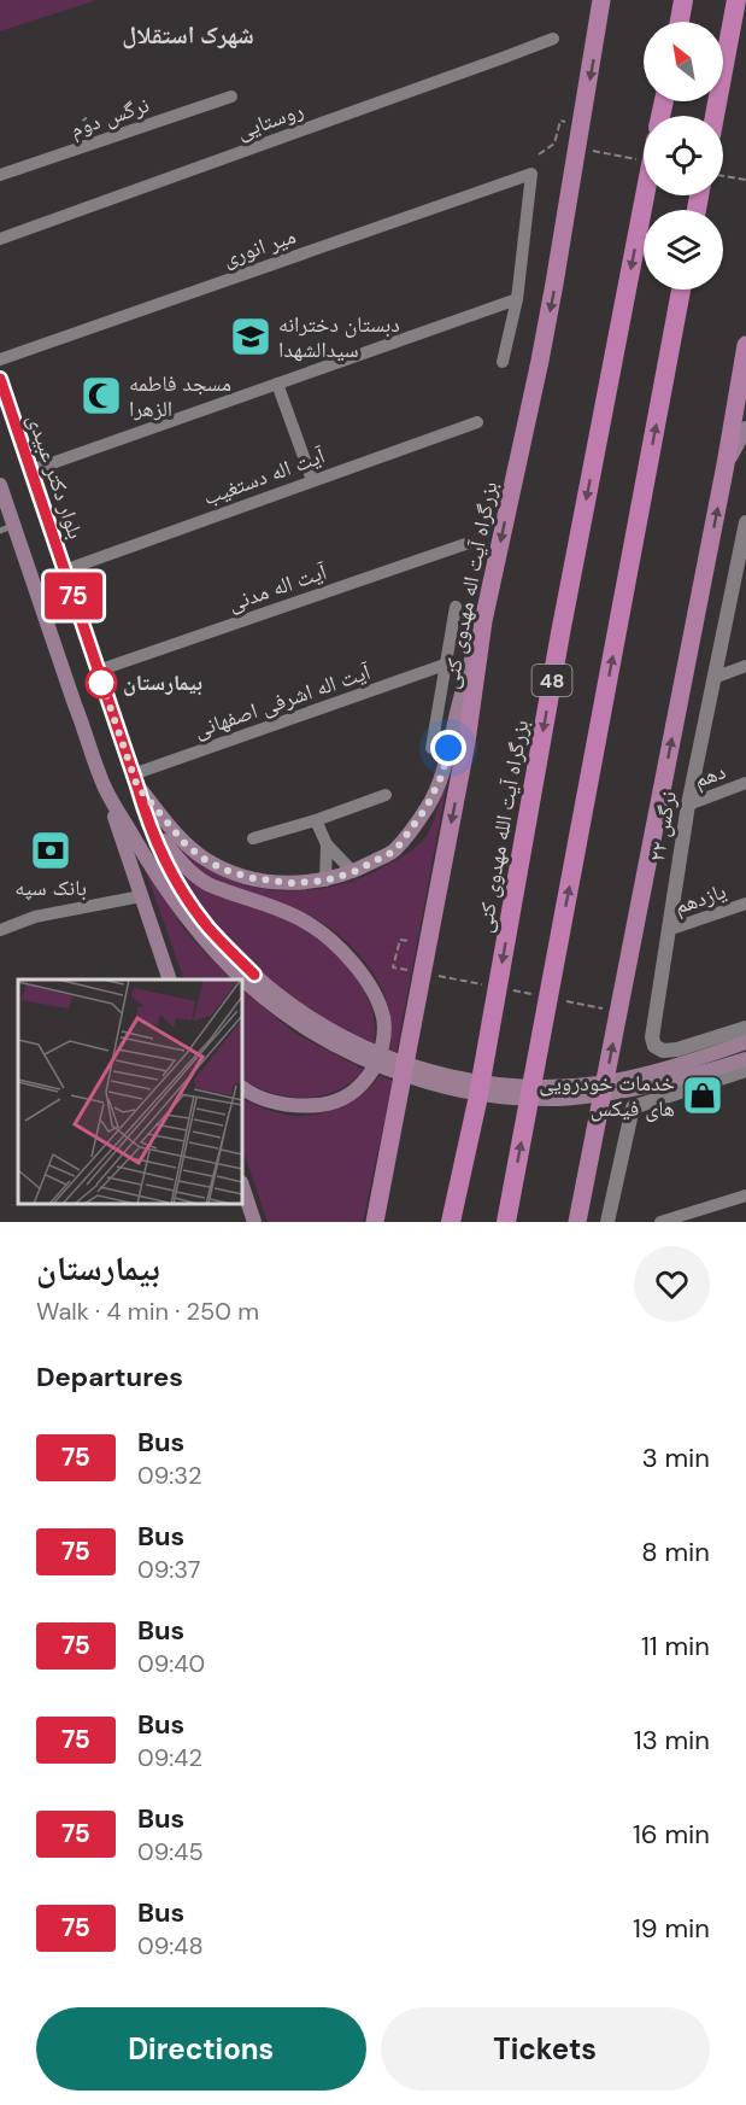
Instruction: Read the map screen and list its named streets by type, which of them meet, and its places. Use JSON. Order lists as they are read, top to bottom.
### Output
{
  "streets": {
    "highway": ["48", "بزرگراه آیت الله مهدوی کنی"],
    "main road": ["بلوار دکتر عبیدی", "بزرگراه آیت اله مهدوی کنی"],
    "street": [
      "نرگس دوّم",
      "روستایی",
      "میر انوری",
      "آیت اله دستغیب",
      "آیت اله مدنی",
      "آیت اله اشرفی اصفهانی",
      "دهم",
      "نرگس ۲۲",
      "یازدهم"
    ]
  },
  "crossings": [
    ["بلوار دکتر عبیدی", "آیت اله دستغیب"],
    ["بلوار دکتر عبیدی", "آیت اله مدنی"],
    ["بلوار دکتر عبیدی", "آیت اله اشرفی اصفهانی"],
    ["دهم", "نرگس ۲۲"],
    ["نرگس ۲۲", "یازدهم"]
  ],
  "one_way": ["بزرگراه آیت اله مهدوی کنی"],
  "districts": ["شهرک استقلال"],
  "places": {
    "school or university": ["دبستان دخترانه سیدالشهدا"],
    "mosque": ["مسجد فاطمه الزهرا"],
    "other": ["بیمارستان"],
    "bank": ["بانک سپه"],
    "shop": ["خدمات خودرویی های فیکس"]
  },
  "lines": ["bus line 75"],
  "north": "top left",
  "page": {
    "on_map": "75",
    "heading": [
      ["بیمارستان", "Walk · 4 min · 250 m"],
      "Departures"
    ],
    "list": [
      {
        "mark": "75",
        "name": "Bus",
        "note": "09:32",
        "value": "3 min"
      },
      {
        "mark": "75",
        "name": "Bus",
        "note": "09:37",
        "value": "8 min"
      },
      {
        "mark": "75",
        "name": "Bus",
        "note": "09:40",
        "value": "11 min"
      },
      {
        "mark": "75",
        "name": "Bus",
        "note": "09:42",
        "value": "13 min"
      },
      {
        "mark": "75",
        "name": "Bus",
        "note": "09:45",
        "value": "16 min"
      },
      {
        "mark": "75",
        "name": "Bus",
        "note": "09:48",
        "value": "19 min"
      }
    ],
    "buttons": ["Directions", "Tickets"]
  }
}
